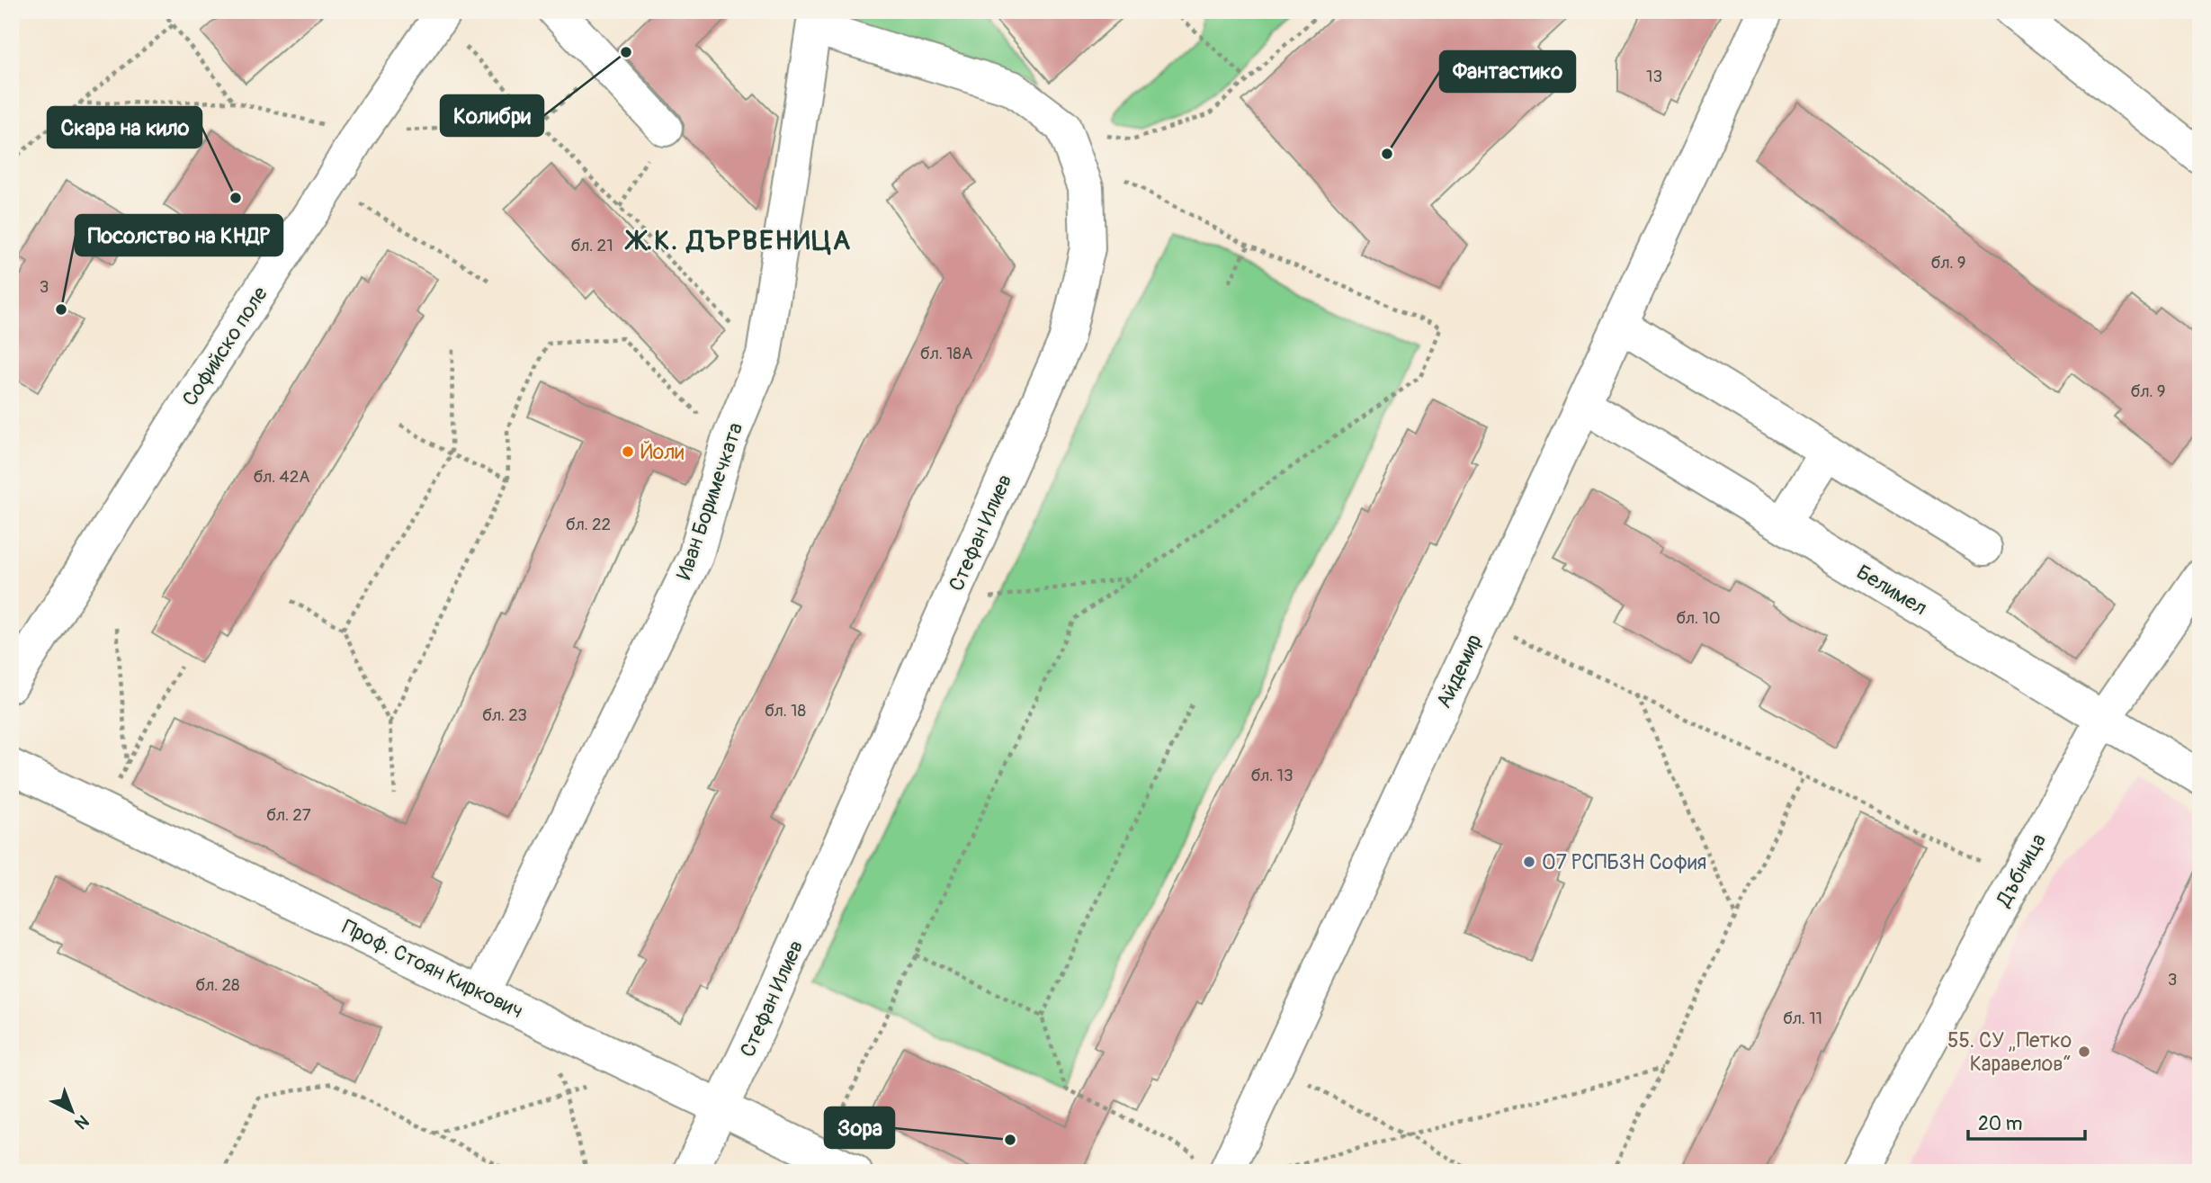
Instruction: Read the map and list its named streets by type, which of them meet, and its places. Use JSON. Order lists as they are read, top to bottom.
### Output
{
  "streets": {
    "street": [
      "Софийско поле",
      "Иван Боримечката",
      "Стефан Илиев",
      "Белимел",
      "Айдемир",
      "Дъбница",
      "Проф. Стоян Киркович"
    ]
  },
  "crossings": [
    ["Иван Боримечката", "Проф. Стоян Киркович"],
    ["Стефан Илиев", "Проф. Стоян Киркович"],
    ["Белимел", "Айдемир"],
    ["Белимел", "Дъбница"]
  ],
  "districts": ["Ж.К. ДЪРВЕНИЦА"],
  "places": [
    "Колибри",
    "Фантастико",
    "Скара на кило",
    "Посолство на КНДР",
    "Йоли",
    "07 РСПБЗН София",
    "55. СУ „Петко Каравелов“",
    "Зора"
  ],
  "house_numbers": [
    "13",
    "бл. 21",
    "бл. 9",
    "3",
    "бл. 18А",
    "бл. 9",
    "бл. 42А",
    "бл. 22",
    "бл. 10",
    "бл. 18",
    "бл. 23",
    "бл. 13",
    "бл. 27",
    "3",
    "бл. 28",
    "бл. 11"
  ],
  "scale_bar": "20 m",
  "north": "bottom right"
}
